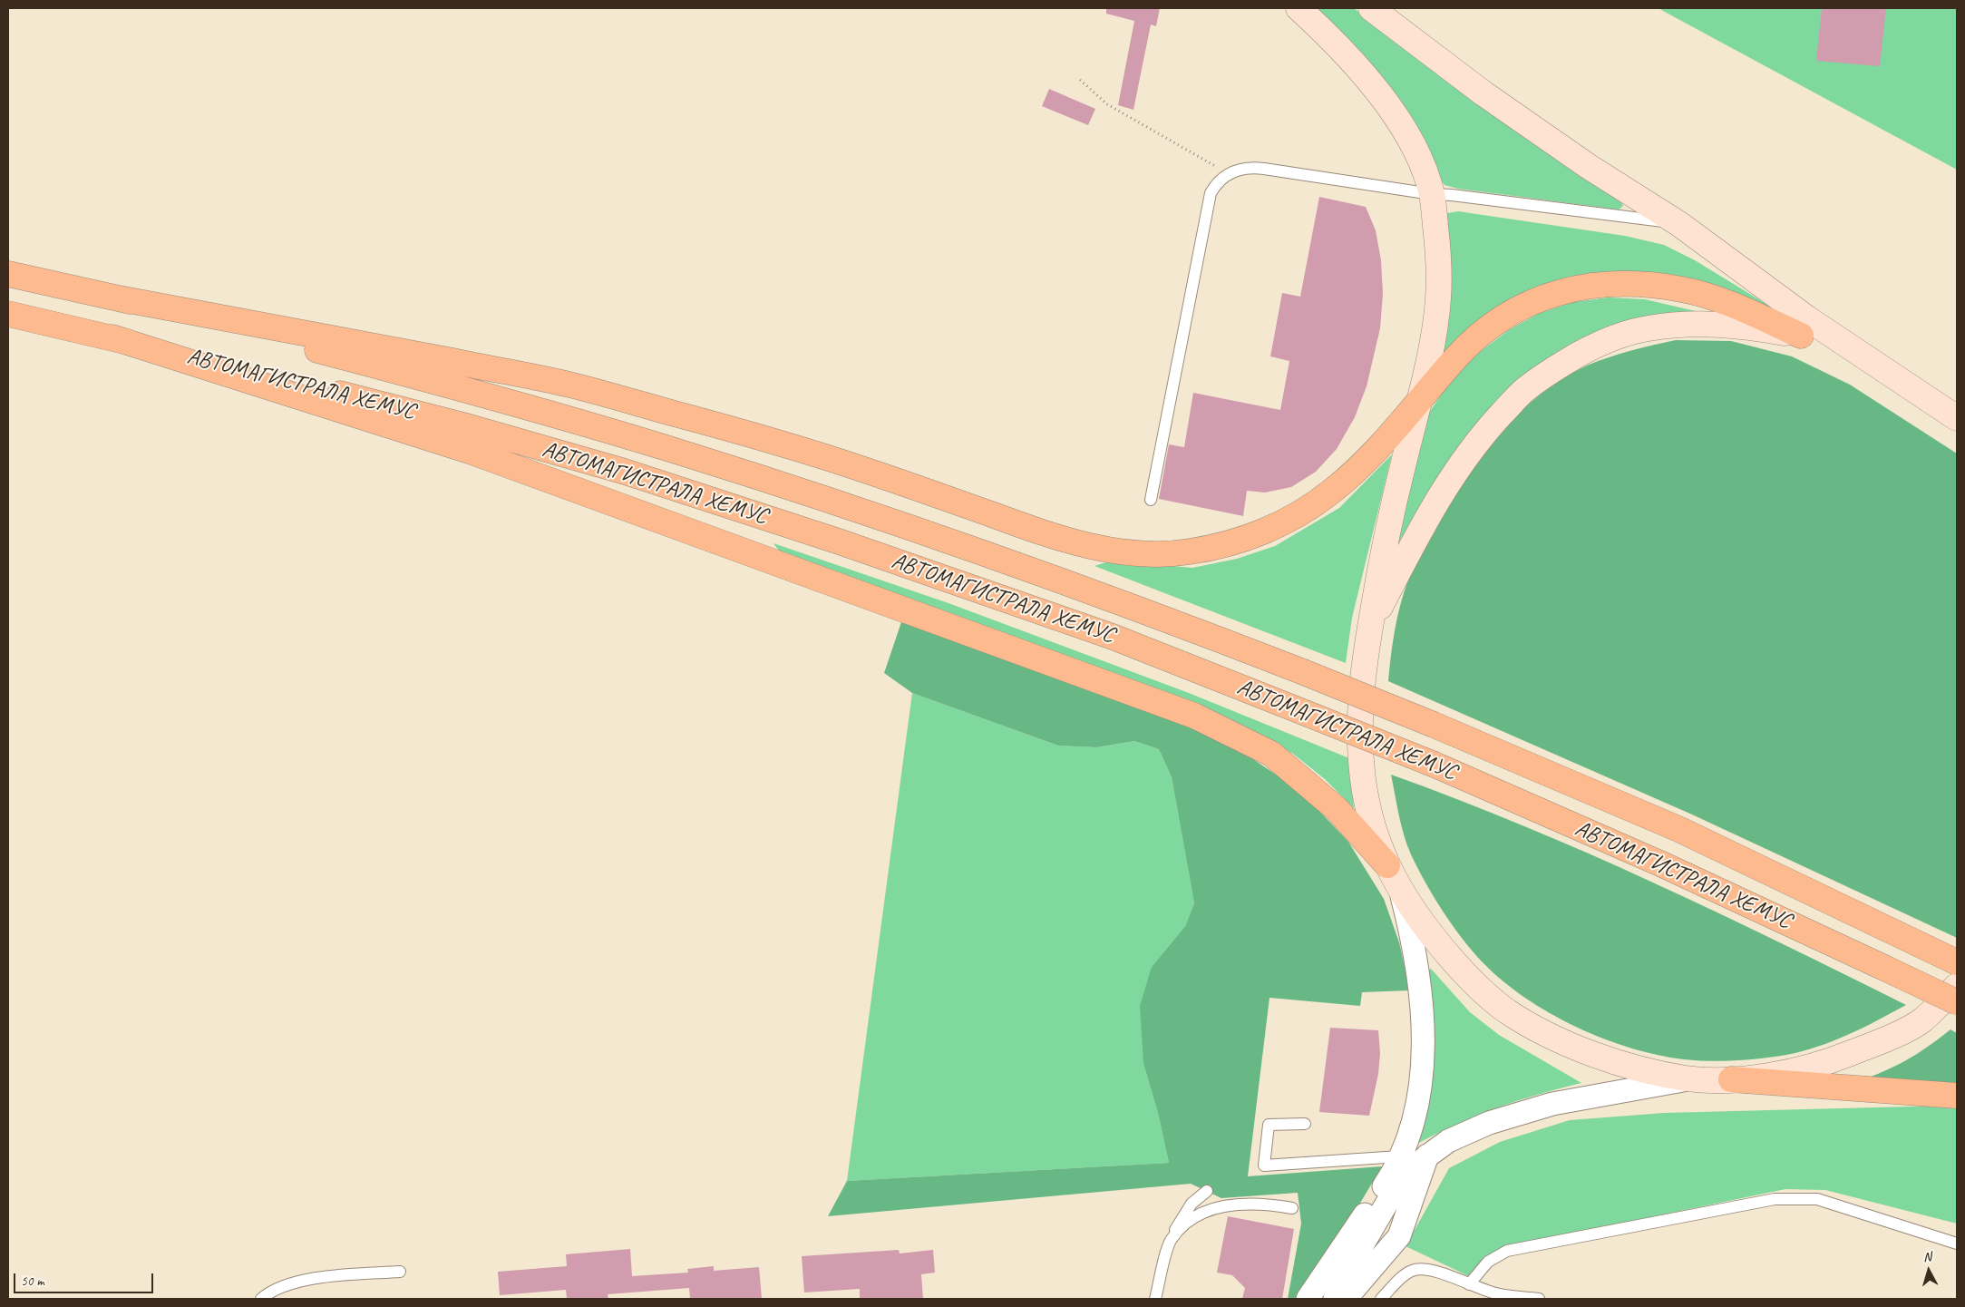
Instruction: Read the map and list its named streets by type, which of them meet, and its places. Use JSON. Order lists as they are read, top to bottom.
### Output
{
  "streets": {
    "highway": ["АВТОМАГИСТРАЛА ХЕМУС"]
  },
  "scale_bar": "50 m",
  "north": "top"
}
